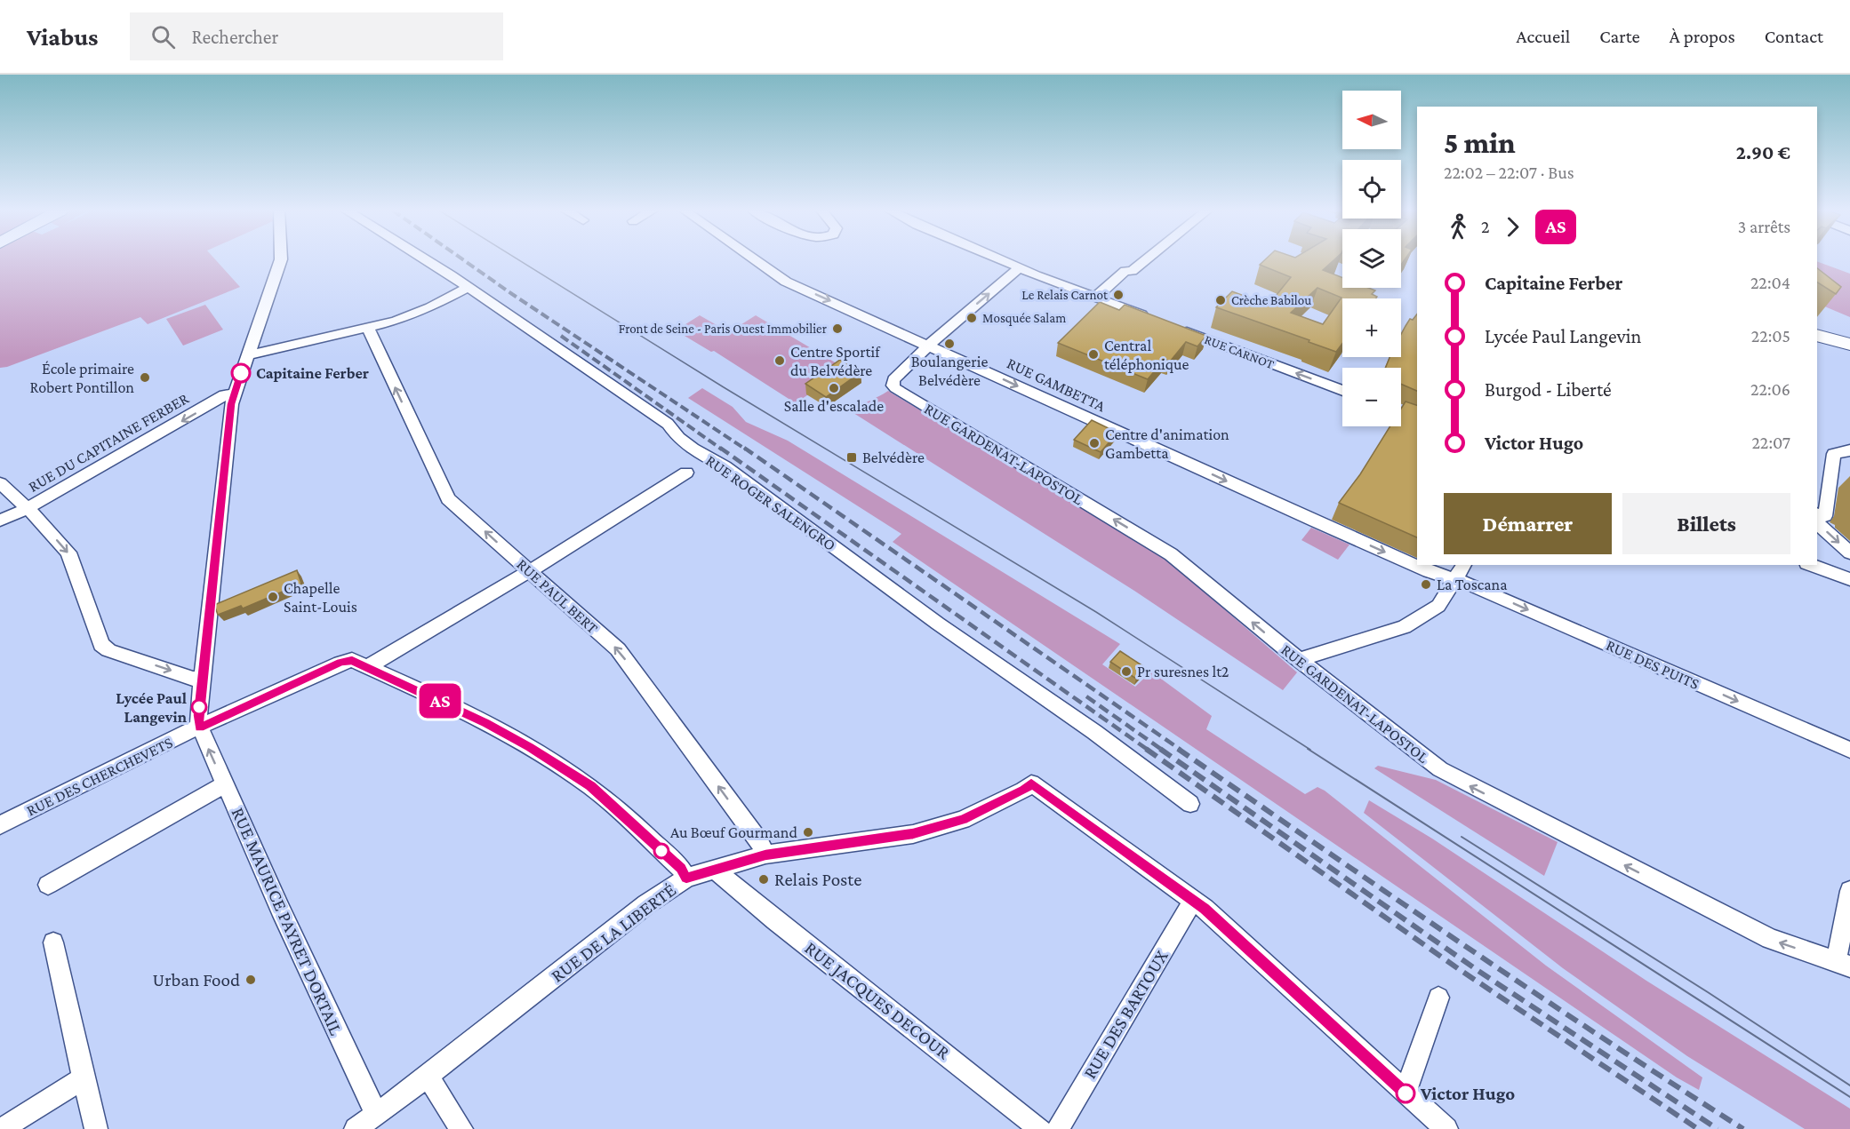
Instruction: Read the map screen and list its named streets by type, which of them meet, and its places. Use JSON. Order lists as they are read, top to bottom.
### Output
{
  "streets": {
    "street": [
      "RUE CARNOT",
      "RUE GAMBETTA",
      "RUE DU CAPITAINE FERBER",
      "RUE GARDENAT-LAPOSTOL",
      "RUE ROGER SALENGRO",
      "RUE PAUL BERT",
      "RUE DES PUITS",
      "RUE DES CHERCHEVETS",
      "RUE MAURICE PAYRET DORTAIL",
      "RUE DE LA LIBERTÉ",
      "RUE JACQUES DECOUR",
      "RUE DES BARTOUX"
    ]
  },
  "crossings": [
    ["RUE GAMBETTA", "RUE GARDENAT-LAPOSTOL"],
    ["RUE GAMBETTA", "RUE DES PUITS"],
    ["RUE PAUL BERT", "RUE DE LA LIBERTÉ"],
    ["RUE DES CHERCHEVETS", "RUE MAURICE PAYRET DORTAIL"],
    ["RUE DES CHERCHEVETS", "RUE DE LA LIBERTÉ"],
    ["RUE MAURICE PAYRET DORTAIL", "RUE DE LA LIBERTÉ"],
    ["RUE DE LA LIBERTÉ", "RUE JACQUES DECOUR"],
    ["RUE DE LA LIBERTÉ", "RUE DES BARTOUX"]
  ],
  "one_way": [
    "RUE CARNOT",
    "RUE GAMBETTA",
    "RUE DU CAPITAINE FERBER",
    "RUE GARDENAT-LAPOSTOL",
    "RUE PAUL BERT",
    "RUE DES PUITS"
  ],
  "places": {
    "other": [
      "Le Relais Carnot",
      "Crèche Babilou",
      "Mosquée Salam",
      "Front de Seine - Paris Ouest Immobilier",
      "Boulangerie Belvédère",
      "Central téléphonique",
      "Centre Sportif du Belvédère",
      "Capitaine Ferber",
      "École primaire Robert Pontillon",
      "Salle d'escalade",
      "Centre d'animation Gambetta",
      "La Toscana",
      "Chapelle Saint-Louis",
      "Pr suresnes lt2",
      "Lycée Paul Langevin",
      "Au Bœuf Gourmand",
      "Relais Poste",
      "Urban Food",
      "Victor Hugo"
    ],
    "transit": ["Belvédère"]
  },
  "lines": ["bus line AS"],
  "north": "left",
  "page": {
    "header": "Viabus",
    "search": "Rechercher",
    "nav": [
      "Accueil",
      "Carte",
      "À propos",
      "Contact"
    ],
    "on_map": "AS",
    "map_buttons": ["+", "−"],
    "heading": ["5 min", "22:02 – 22:07 · Bus", "2.90 €"],
    "legs": ["2", "AS", "3 arrêts"],
    "list": [
      {
        "name": "Capitaine Ferber",
        "value": "22:04"
      },
      {
        "name": "Lycée Paul Langevin",
        "value": "22:05"
      },
      {
        "name": "Burgod - Liberté",
        "value": "22:06"
      },
      {
        "name": "Victor Hugo",
        "value": "22:07"
      }
    ],
    "buttons": ["Démarrer", "Billets"]
  }
}
